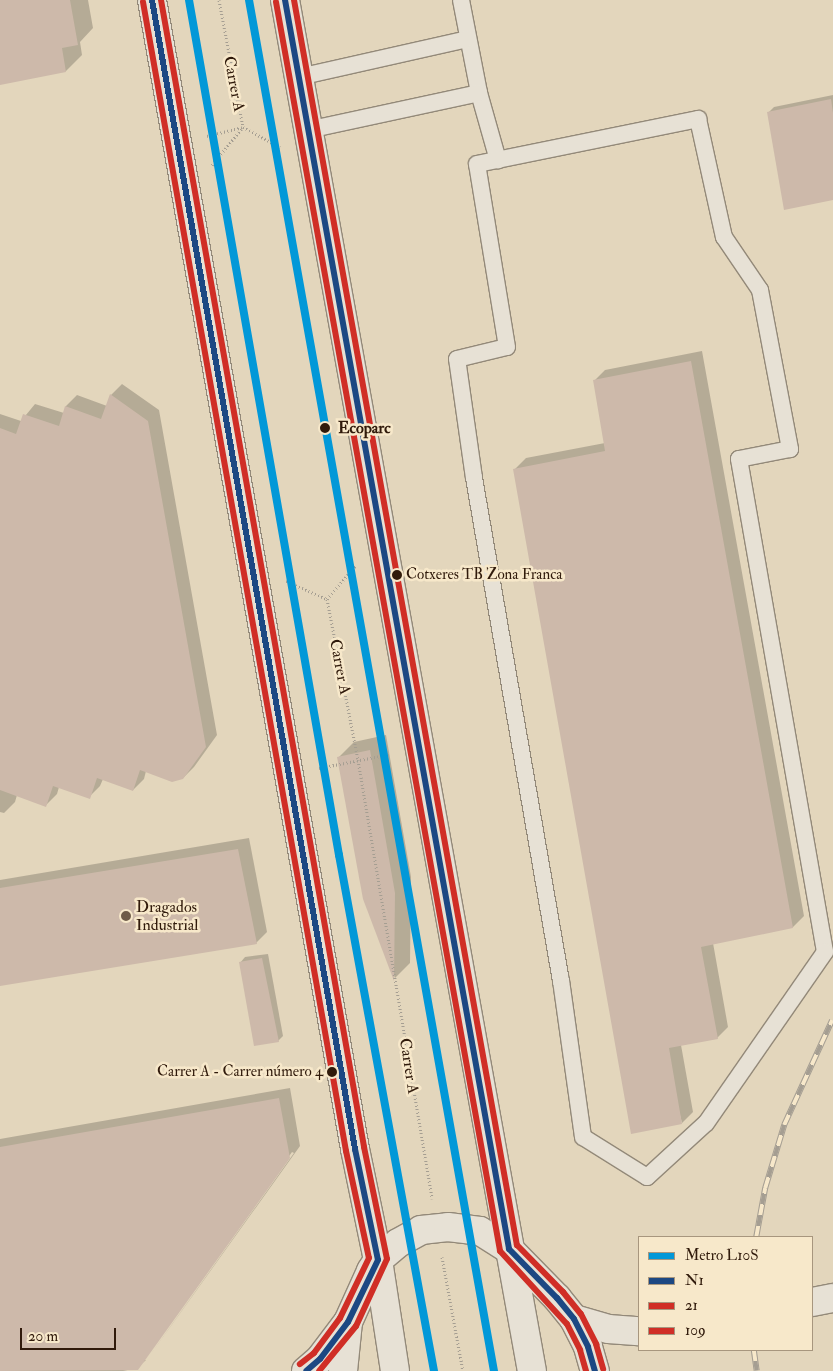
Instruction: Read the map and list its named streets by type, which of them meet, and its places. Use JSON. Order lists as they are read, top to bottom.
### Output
{
  "streets": {
    "path": ["Carrer A"]
  },
  "places": [
    "Ecoparc",
    "Cotxeres TB Zona Franca",
    "Dragados Industrial",
    "Carrer A - Carrer número 4"
  ],
  "lines": [
    "metro line L10S",
    "transit line N1",
    "transit line 109",
    "transit line 21"
  ],
  "legend": [
    "Metro L10S",
    "N1",
    "21",
    "109"
  ],
  "scale_bar": "20 m"
}
